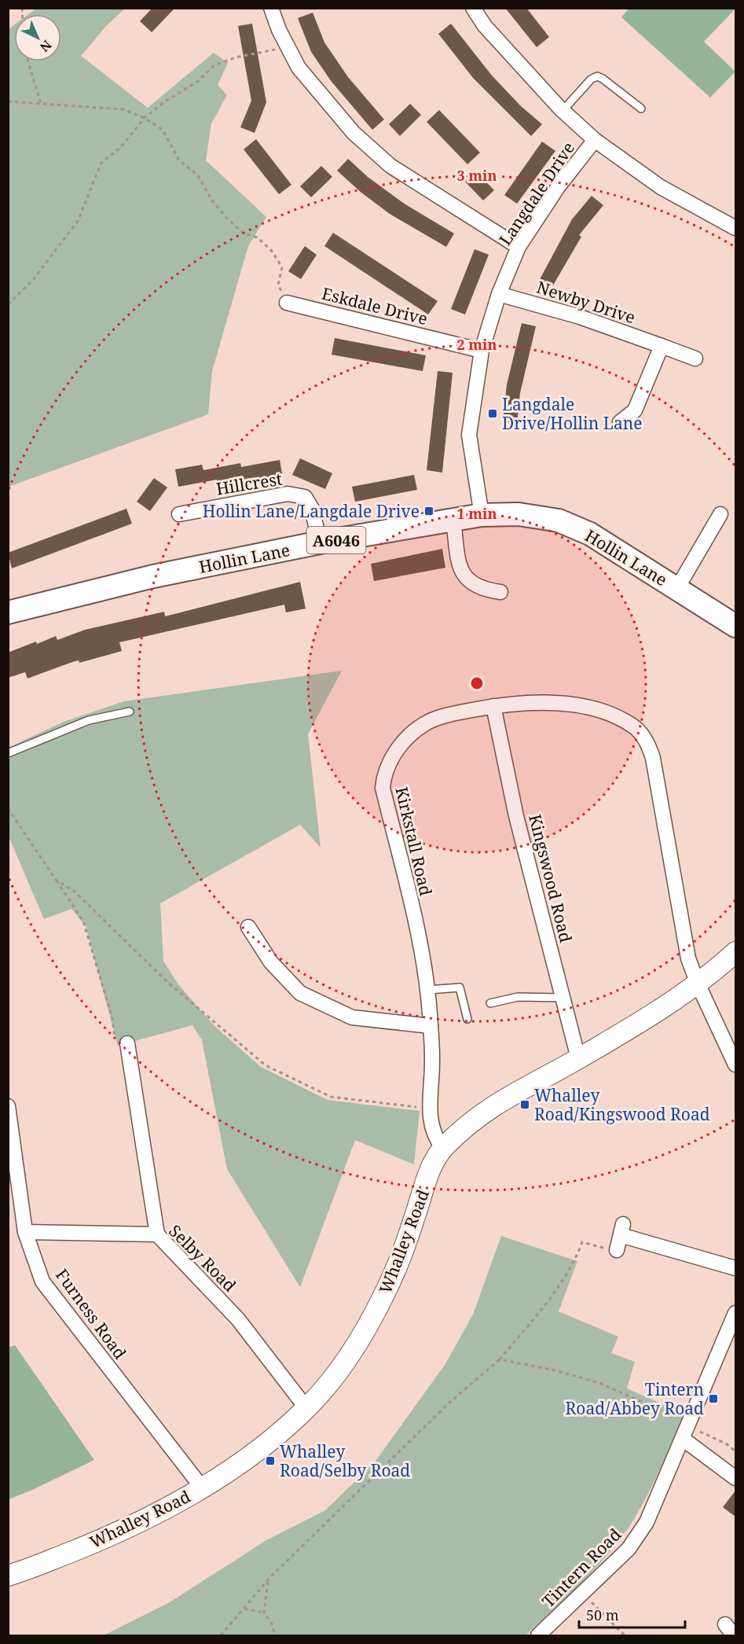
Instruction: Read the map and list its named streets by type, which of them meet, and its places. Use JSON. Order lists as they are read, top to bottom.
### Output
{
  "streets": {
    "main road": ["A6046", "Hollin Lane"],
    "street": [
      "Langdale Drive",
      "Newby Drive",
      "Eskdale Drive",
      "Hillcrest",
      "Kirkstall Road",
      "Kingswood Road",
      "Whalley Road",
      "Selby Road",
      "Furness Road",
      "Tintern Road"
    ]
  },
  "crossings": [
    ["Langdale Drive", "Newby Drive"],
    ["Langdale Drive", "Eskdale Drive"],
    ["Langdale Drive", "Hollin Lane"],
    ["Hillcrest", "Hollin Lane"],
    ["Kirkstall Road", "Kingswood Road"],
    ["Kirkstall Road", "Whalley Road"],
    ["Kingswood Road", "Whalley Road"],
    ["Whalley Road", "Selby Road"],
    ["Whalley Road", "Furness Road"],
    ["Selby Road", "Furness Road"]
  ],
  "places": {
    "transit": [
      "Langdale Drive/Hollin Lane",
      "Hollin Lane/Langdale Drive",
      "Whalley Road/Kingswood Road",
      "Tintern Road/Abbey Road",
      "Whalley Road/Selby Road"
    ]
  },
  "scale_bar": "50 m",
  "north": "bottom right",
  "rings": ["3 min", "2 min", "1 min"]
}
